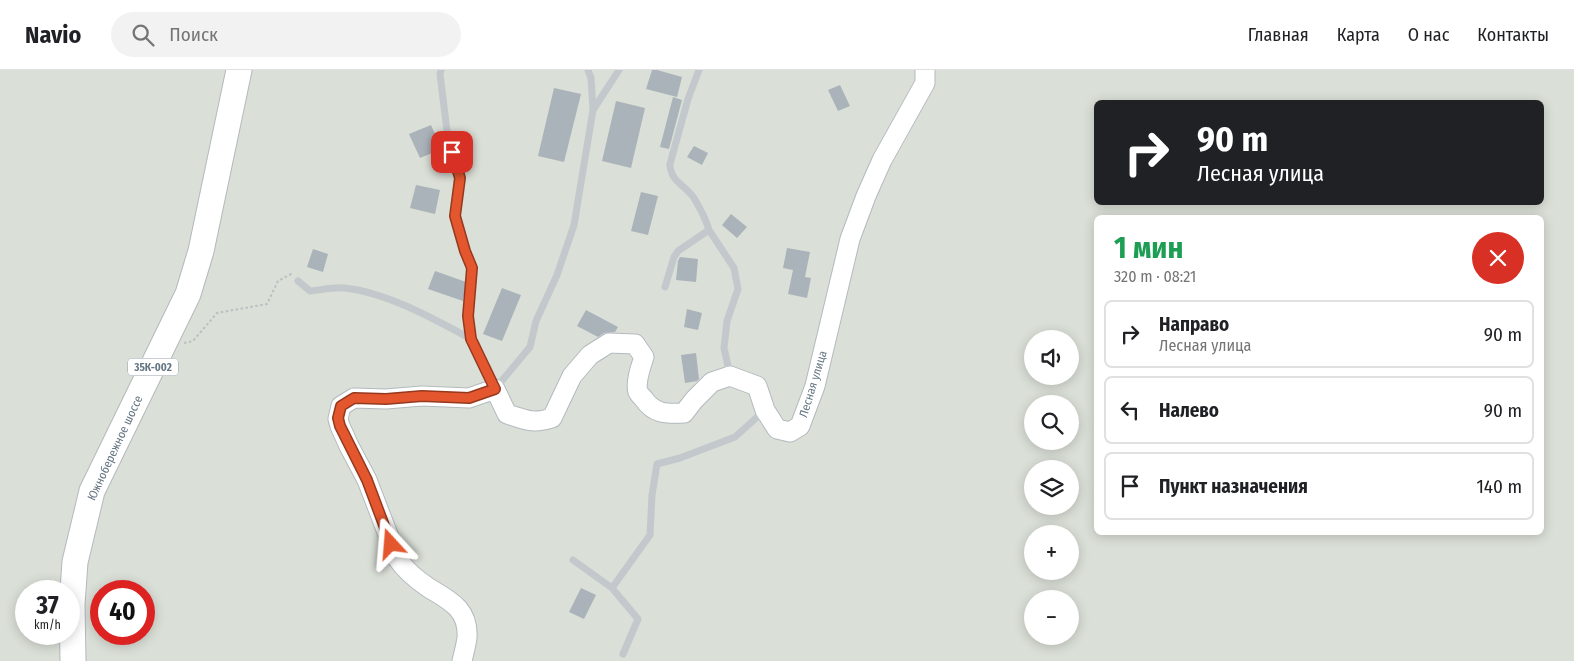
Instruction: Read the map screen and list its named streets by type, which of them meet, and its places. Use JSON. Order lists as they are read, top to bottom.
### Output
{
  "streets": {
    "highway": ["35К-002", "Южнобережное шоссе"],
    "street": ["Лесная улица"]
  },
  "page": {
    "header": "Navio",
    "search": "Поиск",
    "nav": [
      "Главная",
      "Карта",
      "О нас",
      "Контакты"
    ],
    "turn": ["90 m", "Лесная улица"],
    "heading": ["1 мин", "320 m · 08:21"],
    "list": [
      {
        "name": "Направо",
        "note": "Лесная улица",
        "value": "90 m"
      },
      {
        "name": "Налево",
        "value": "90 m"
      },
      {
        "name": "Пункт назначения",
        "value": "140 m"
      }
    ],
    "map_buttons": ["+", "−"],
    "speed": "37 km/h",
    "limit": "40"
  }
}
